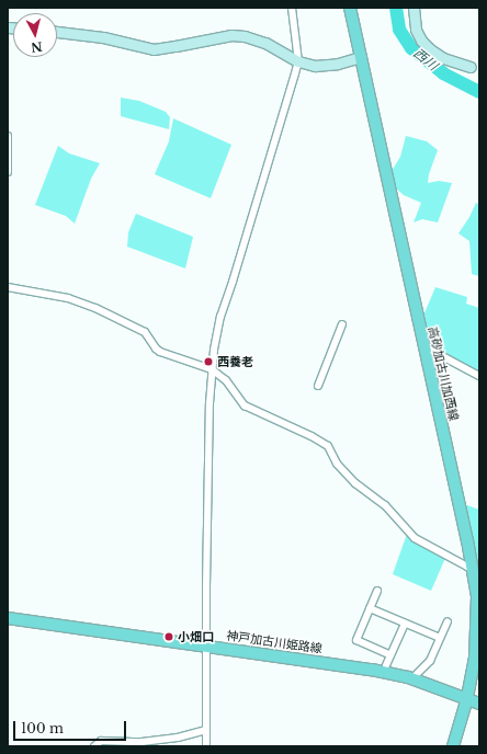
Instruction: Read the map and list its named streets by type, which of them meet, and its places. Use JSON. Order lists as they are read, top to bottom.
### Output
{
  "streets": {
    "main road": ["高砂加古川加西線", "神戸加古川姫路線"]
  },
  "crossings": [
    ["高砂加古川加西線", "神戸加古川姫路線"]
  ],
  "water": ["西川"],
  "places": ["西養老", "小畑口"],
  "scale_bar": "100 m",
  "north": "bottom"
}
